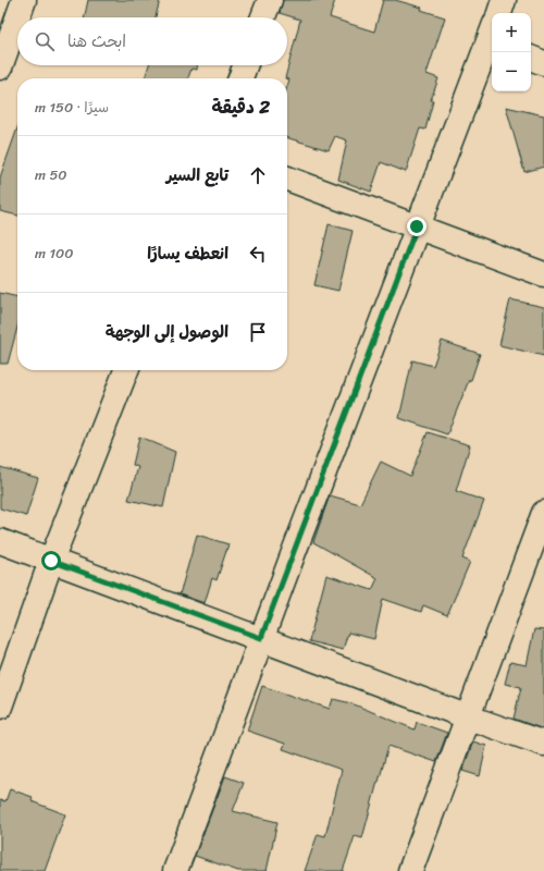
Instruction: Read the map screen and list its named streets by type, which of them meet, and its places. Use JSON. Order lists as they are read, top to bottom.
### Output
{
  "page": {
    "map_buttons": ["+", "−"],
    "search": "ابحث هنا",
    "heading": ["2 دقيقة", "سيرًا · 150 m"],
    "list": [
      ["تابع السير", "50 m"],
      ["انعطف يسارًا", "100 m"],
      "الوصول إلى الوجهة"
    ]
  }
}
